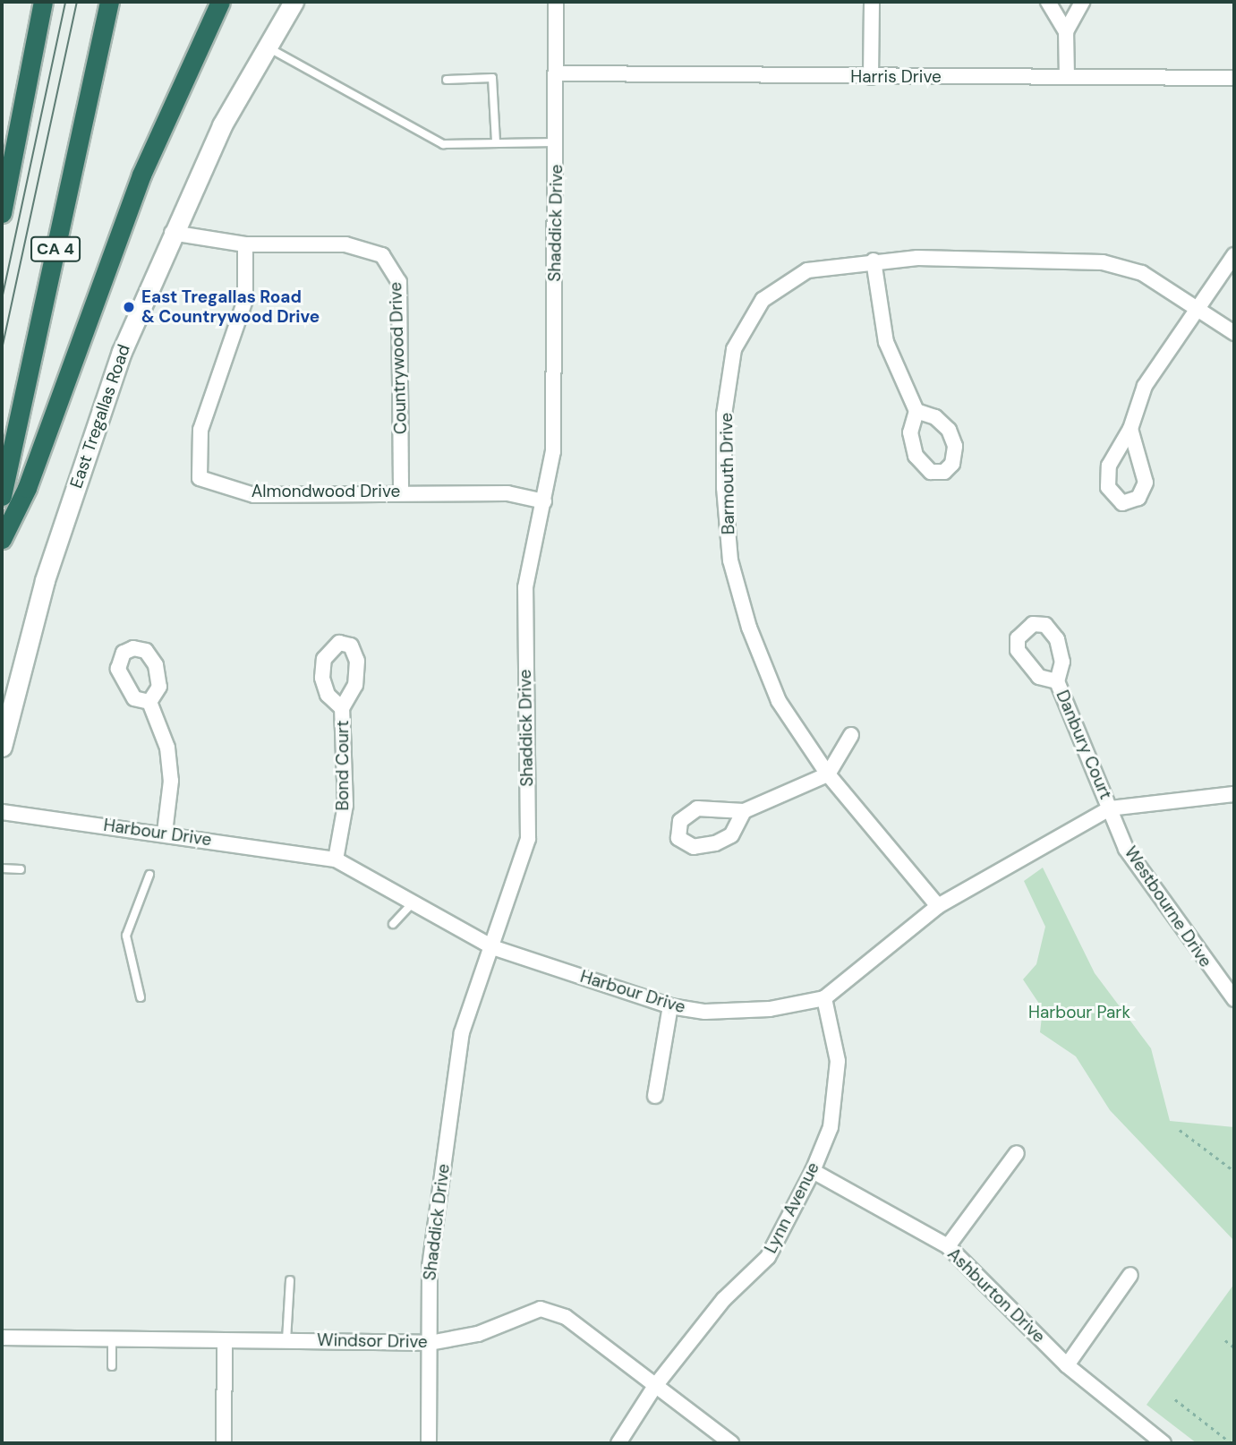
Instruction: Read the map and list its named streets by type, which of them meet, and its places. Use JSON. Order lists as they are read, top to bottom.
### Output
{
  "streets": {
    "highway": ["CA 4"],
    "street": [
      "Harris Drive",
      "Shaddick Drive",
      "Countrywood Drive",
      "East Tregallas Road",
      "Barmouth Drive",
      "Almondwood Drive",
      "Danbury Court",
      "Bond Court",
      "Harbour Drive",
      "Westbourne Drive",
      "Lynn Avenue",
      "Ashburton Drive",
      "Windsor Drive"
    ]
  },
  "crossings": [
    ["Harris Drive", "Shaddick Drive"],
    ["Shaddick Drive", "Almondwood Drive"],
    ["Shaddick Drive", "Harbour Drive"],
    ["Shaddick Drive", "Windsor Drive"],
    ["Countrywood Drive", "East Tregallas Road"],
    ["Countrywood Drive", "Almondwood Drive"],
    ["Barmouth Drive", "Harbour Drive"],
    ["Danbury Court", "Harbour Drive"],
    ["Danbury Court", "Westbourne Drive"],
    ["Bond Court", "Harbour Drive"],
    ["Harbour Drive", "Westbourne Drive"],
    ["Harbour Drive", "Lynn Avenue"],
    ["Lynn Avenue", "Ashburton Drive"],
    ["Lynn Avenue", "Windsor Drive"]
  ],
  "parks": ["Harbour Park"],
  "places": ["East Tregallas Road & Countrywood Drive"]
}
